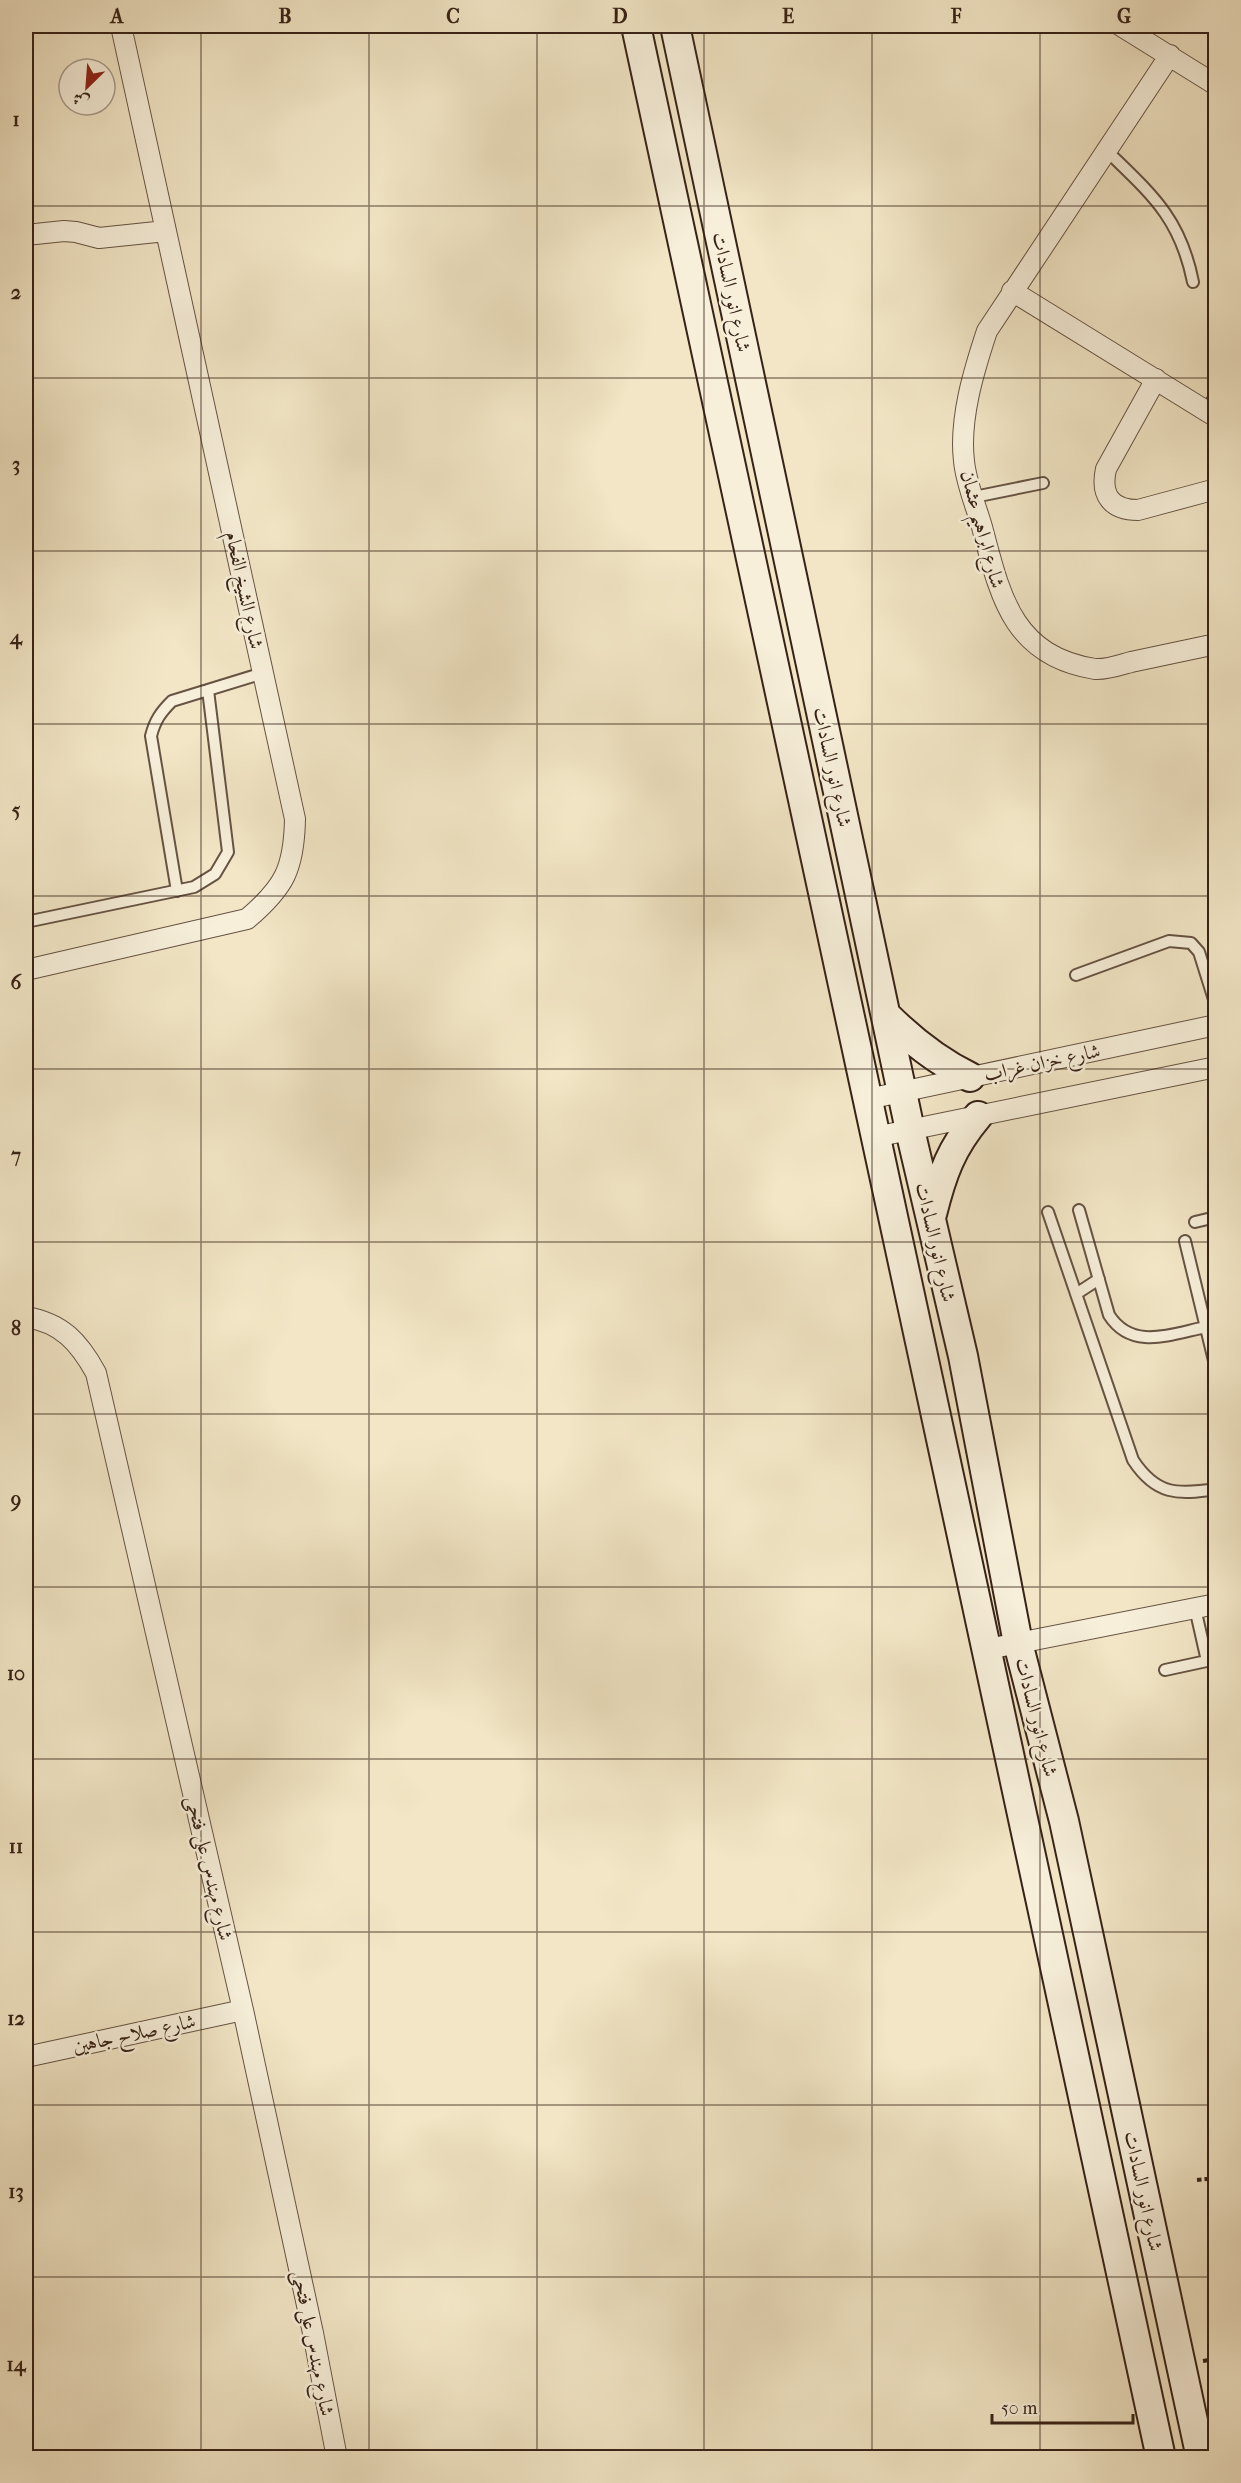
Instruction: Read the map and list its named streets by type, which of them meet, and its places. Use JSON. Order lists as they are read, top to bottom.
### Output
{
  "streets": {
    "street": [
      "شارع انور السادات",
      "شارع ابراهيم عثمان",
      "شارع الشيخ الفحام",
      "شارع خزان غراب",
      "شارع مهندس على فتحى",
      "شارع صلاح جاهين"
    ]
  },
  "crossings": [
    ["شارع انور السادات", "شارع خزان غراب"],
    ["شارع مهندس على فتحى", "شارع صلاح جاهين"]
  ],
  "scale_bar": "50 m",
  "north": "bottom left",
  "grid": {
    "columns": [
      "A",
      "B",
      "C",
      "D",
      "E",
      "F",
      "G"
    ],
    "rows": [
      "1",
      "2",
      "3",
      "4",
      "5",
      "6",
      "7",
      "8",
      "9",
      "10",
      "11",
      "12",
      "13",
      "14"
    ]
  }
}
